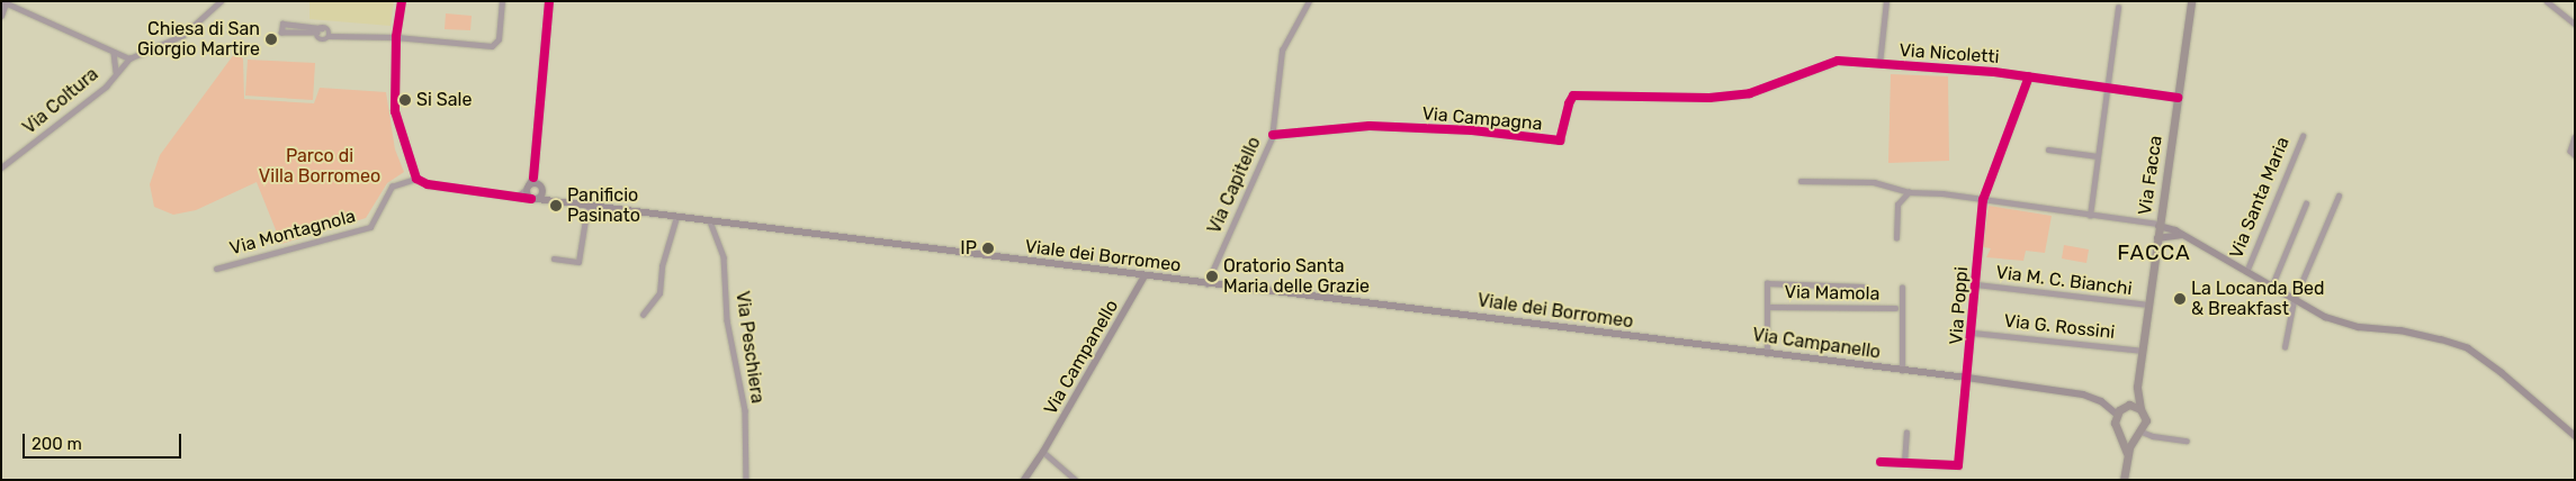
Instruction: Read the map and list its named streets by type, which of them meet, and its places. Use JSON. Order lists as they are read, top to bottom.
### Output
{
  "streets": {
    "main road": [
      "Via Facca",
      "Via Santa Maria",
      "Viale dei Borromeo",
      "Via Campanello"
    ],
    "street": [
      "Via Nicoletti",
      "Via Coltura",
      "Via Campagna",
      "Via Capitello",
      "Via Montagnola",
      "Via M. C. Bianchi",
      "Via Mamola",
      "Via Poppi",
      "Via G. Rossini",
      "Via Peschiera"
    ]
  },
  "crossings": [
    ["Via Nicoletti", "Via Campagna"],
    ["Via Nicoletti", "Via Facca"],
    ["Via Nicoletti", "Via Poppi"],
    ["Via Campagna", "Via Capitello"],
    ["Via Facca", "Via Santa Maria"],
    ["Via Facca", "Via M. C. Bianchi"],
    ["Via Facca", "Via G. Rossini"],
    ["Via Facca", "Via Campanello"],
    ["Via Capitello", "Viale dei Borromeo"],
    ["Viale dei Borromeo", "Via Campanello"],
    ["Viale dei Borromeo", "Via Peschiera"],
    ["Via M. C. Bianchi", "Via Poppi"],
    ["Via Mamola", "Via Campanello"],
    ["Via Poppi", "Via G. Rossini"],
    ["Via Poppi", "Via Campanello"]
  ],
  "districts": ["FACCA"],
  "parks": ["Parco di Villa Borromeo"],
  "places": [
    "Chiesa di San Giorgio Martire",
    "Si Sale",
    "Panificio Pasinato",
    "IP",
    "Oratorio Santa Maria delle Grazie",
    "La Locanda Bed & Breakfast"
  ],
  "scale_bar": "200 m"
}
